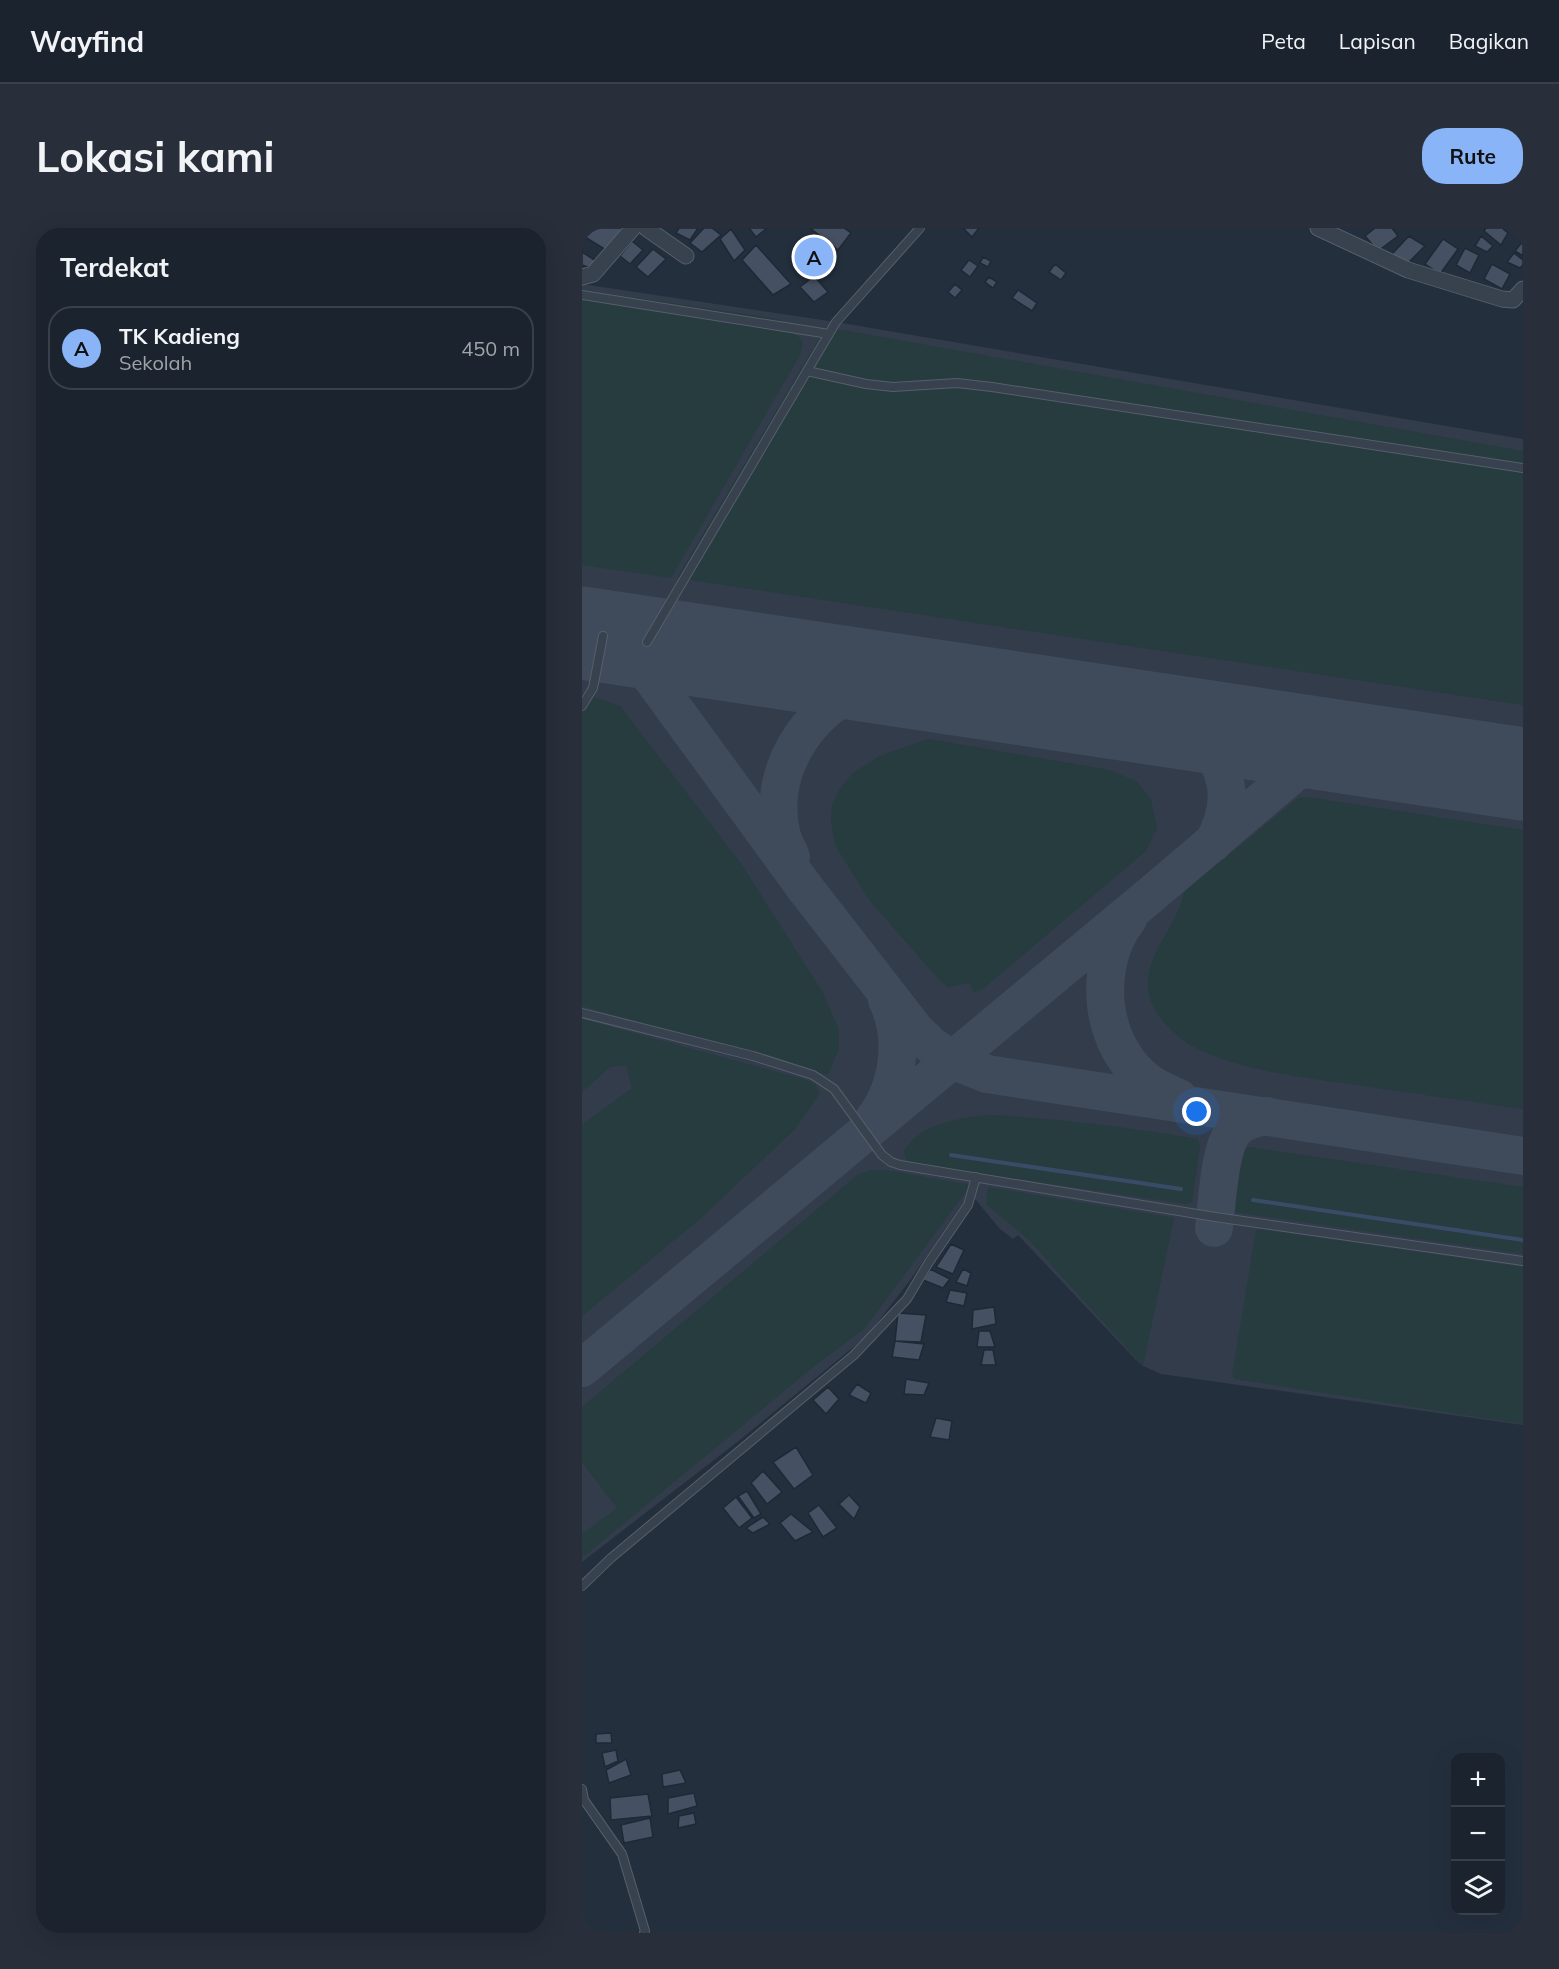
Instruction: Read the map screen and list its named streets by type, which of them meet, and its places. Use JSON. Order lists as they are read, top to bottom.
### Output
{
  "page": {
    "header": "Wayfind",
    "nav": ["Peta", "Lapisan", "Bagikan"],
    "buttons": "Rute",
    "title": "Lokasi kami",
    "heading": "Terdekat",
    "pins": "A",
    "list": [
      {
        "mark": "A",
        "name": "TK Kadieng",
        "note": "Sekolah",
        "value": "450 m"
      }
    ],
    "map_buttons": ["+", "−"]
  }
}
